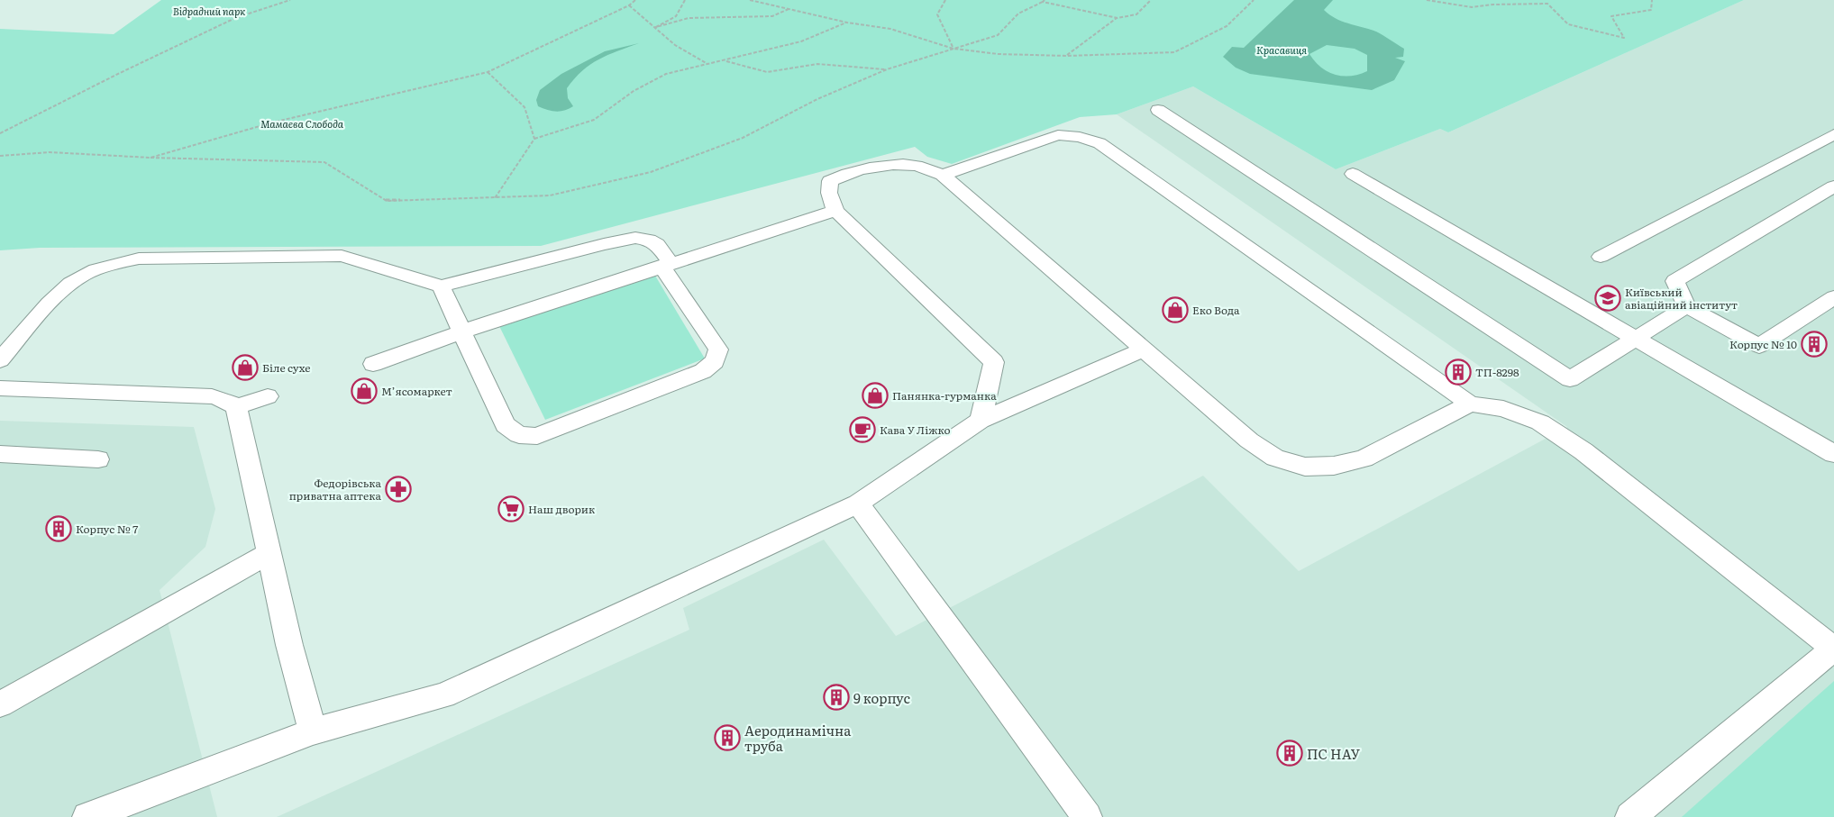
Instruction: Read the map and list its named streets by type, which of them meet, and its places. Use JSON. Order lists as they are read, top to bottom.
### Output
{
  "water": ["Красавиця"],
  "parks": ["Відрадний парк", "Мамаєва Слобода"],
  "places": {
    "school or university": ["Київський авіаційний інститут"],
    "shop": [
      "Еко Вода",
      "Біле сухе",
      "М’ясомаркет",
      "Панянка-гурманка"
    ],
    "building": [
      "Корпус № 10",
      "ТП-8298",
      "Корпус № 7",
      "9 корпус",
      "Аеродинамічна труба",
      "ПС НАУ"
    ],
    "cafe": ["Кава У Ліжко"],
    "pharmacy": ["Федорівська приватна аптека"],
    "supermarket": ["Наш дворик"]
  }
}
